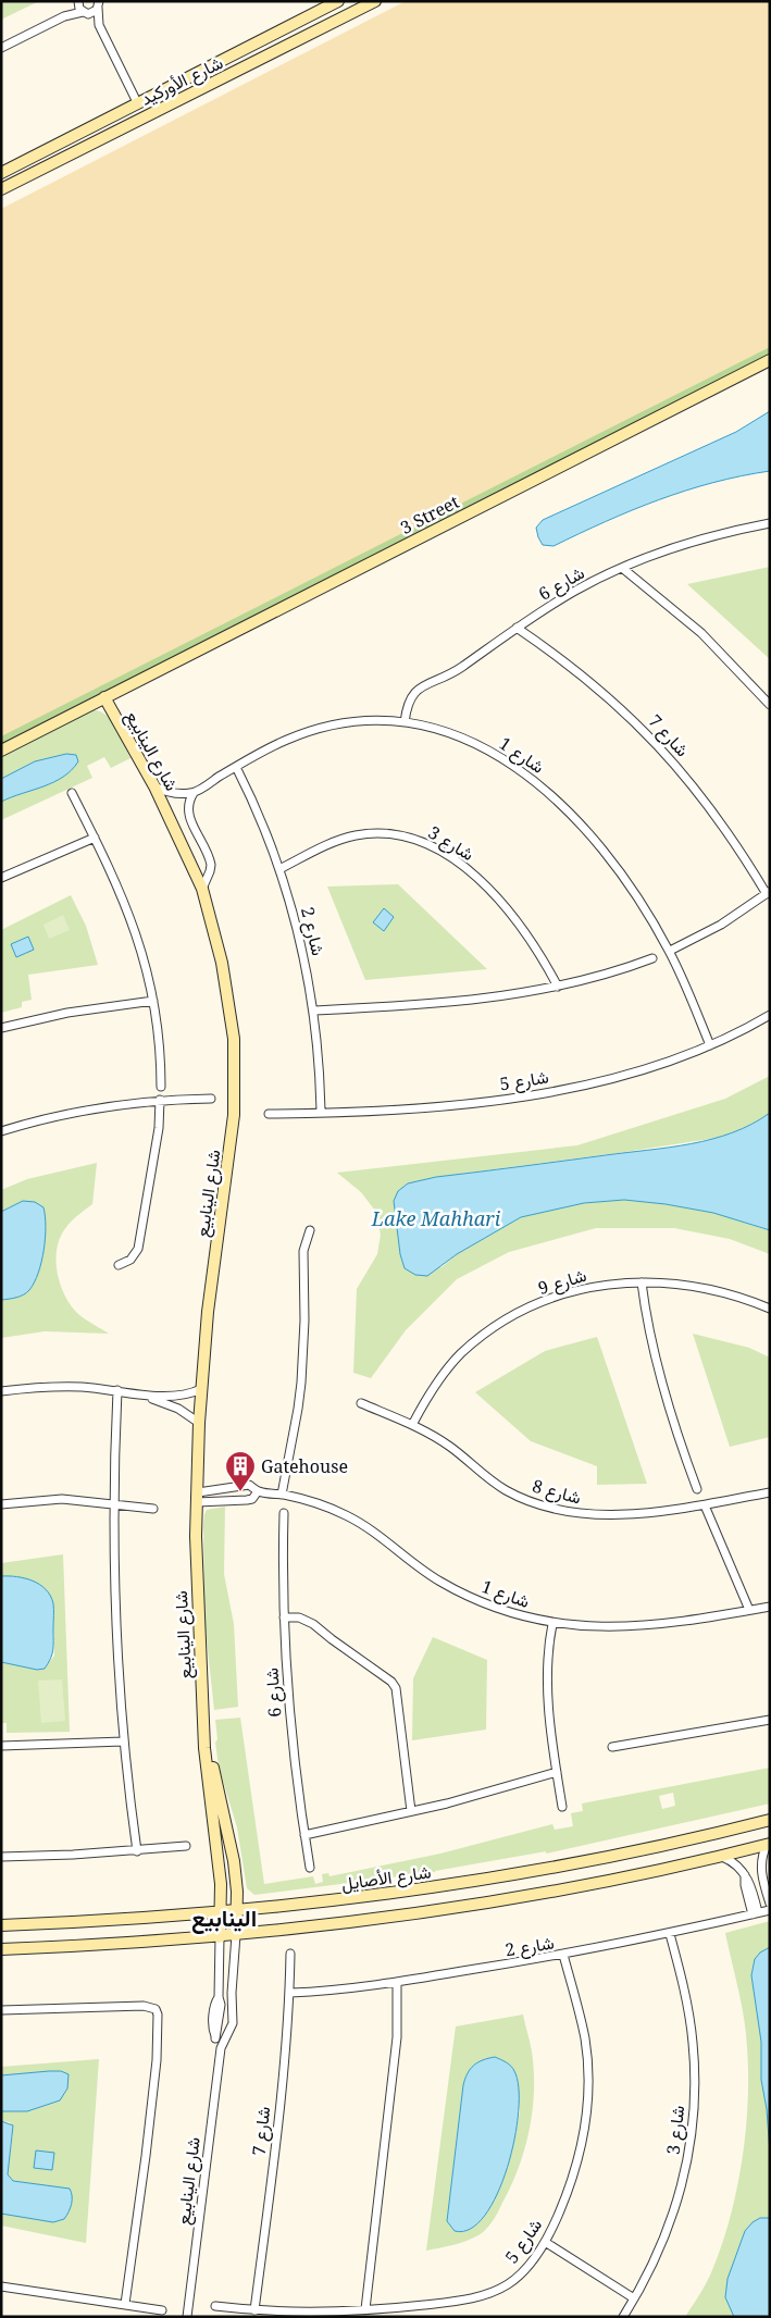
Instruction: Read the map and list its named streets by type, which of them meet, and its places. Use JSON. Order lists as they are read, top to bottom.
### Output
{
  "streets": {
    "street": [
      "شارع الأوركيد",
      "3 Street",
      "شارع 6",
      "شارع 7",
      "شارع الينابيع",
      "شارع 1",
      "شارع 3",
      "شارع 2",
      "شارع 5",
      "شارع 9",
      "شارع 8",
      "شارع الأصايل"
    ]
  },
  "crossings": [
    ["3 Street", "شارع الينابيع"],
    ["شارع 6", "شارع 7"],
    ["شارع 6", "شارع 1"],
    ["شارع 7", "شارع 2"],
    ["شارع 7", "شارع 5"],
    ["شارع الينابيع", "شارع 1"],
    ["شارع الينابيع", "شارع الأصايل"],
    ["شارع 1", "شارع 2"],
    ["شارع 1", "شارع 5"],
    ["شارع 3", "شارع 2"],
    ["شارع 2", "شارع 5"],
    ["شارع 9", "شارع 8"]
  ],
  "districts": ["الينابيع"],
  "water": ["Lake Mahhari"],
  "places": {
    "building": ["Gatehouse"]
  }
}
